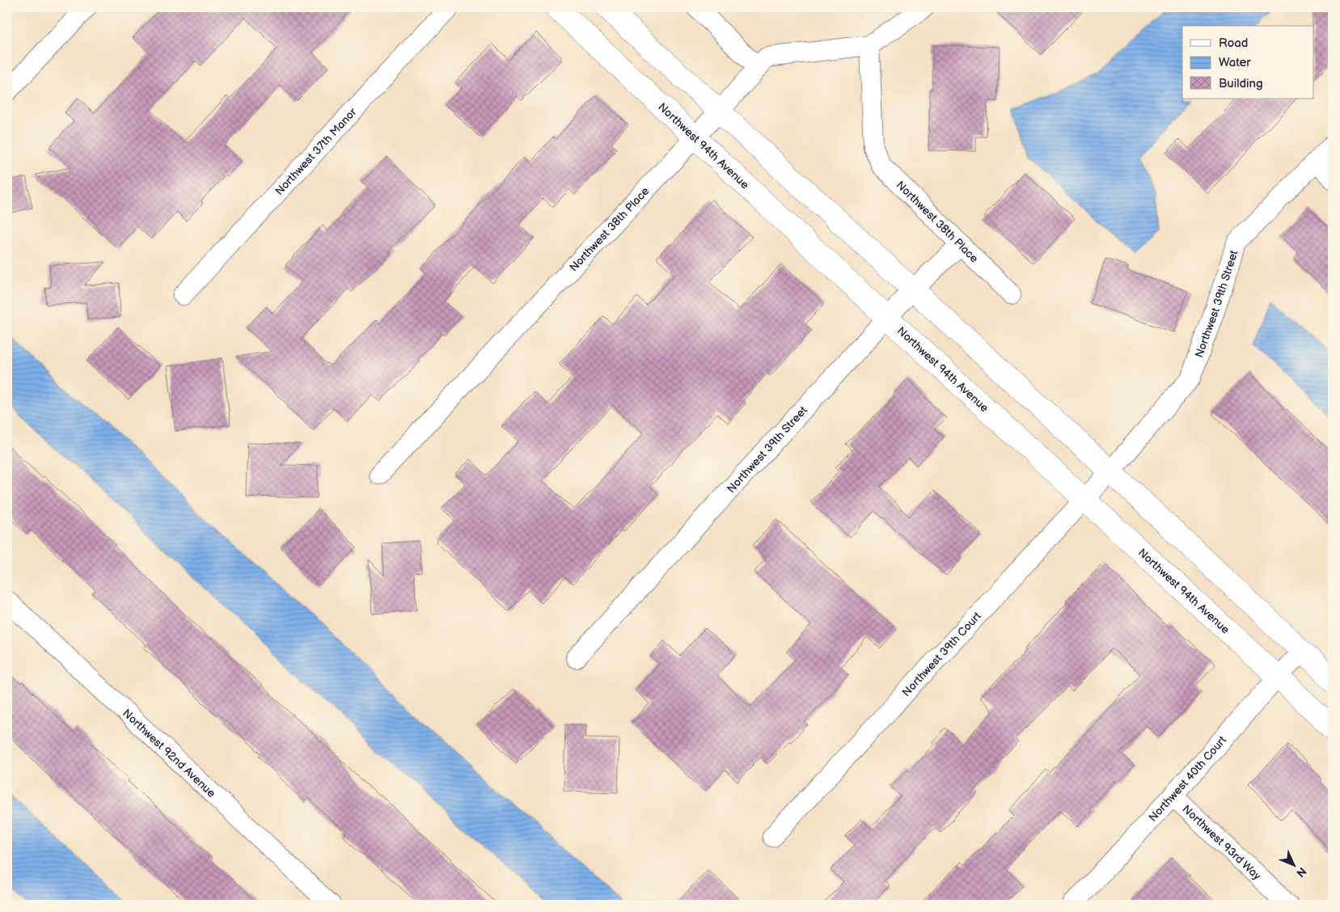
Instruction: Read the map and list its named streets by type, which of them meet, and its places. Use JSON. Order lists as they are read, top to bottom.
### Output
{
  "streets": {
    "street": [
      "Northwest 94th Avenue",
      "Northwest 37th Manor",
      "Northwest 38th Place",
      "Northwest 39th Street",
      "Northwest 39th Court",
      "Northwest 92nd Avenue",
      "Northwest 40th Court",
      "Northwest 93rd Way"
    ]
  },
  "crossings": [
    ["Northwest 94th Avenue", "Northwest 38th Place"],
    ["Northwest 94th Avenue", "Northwest 39th Street"],
    ["Northwest 94th Avenue", "Northwest 39th Court"],
    ["Northwest 94th Avenue", "Northwest 40th Court"],
    ["Northwest 38th Place", "Northwest 39th Street"],
    ["Northwest 39th Street", "Northwest 39th Court"],
    ["Northwest 40th Court", "Northwest 93rd Way"]
  ],
  "legend": ["Road", "Water", "Building"],
  "north": "bottom right"
}
